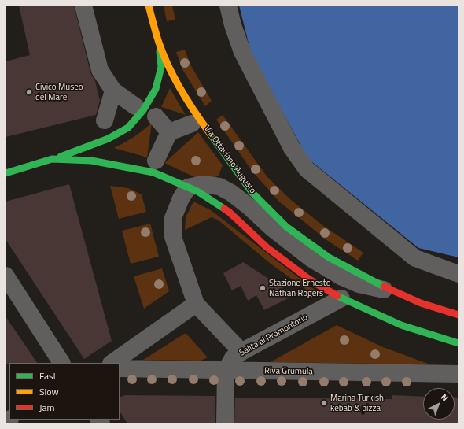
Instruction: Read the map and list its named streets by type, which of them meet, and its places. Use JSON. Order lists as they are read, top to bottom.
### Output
{
  "streets": {
    "main road": ["Via Ottaviano Augusto"],
    "street": ["Salita al Promontorio", "Riva Grumula"]
  },
  "crossings": [
    ["Salita al Promontorio", "Riva Grumula"]
  ],
  "places": ["Civico Museo del Mare", "Stazione Ernesto Nathan Rogers", "Marina Turkish kebab & pizza"],
  "legend": ["Fast", "Slow", "Jam"],
  "north": "top right"
}
